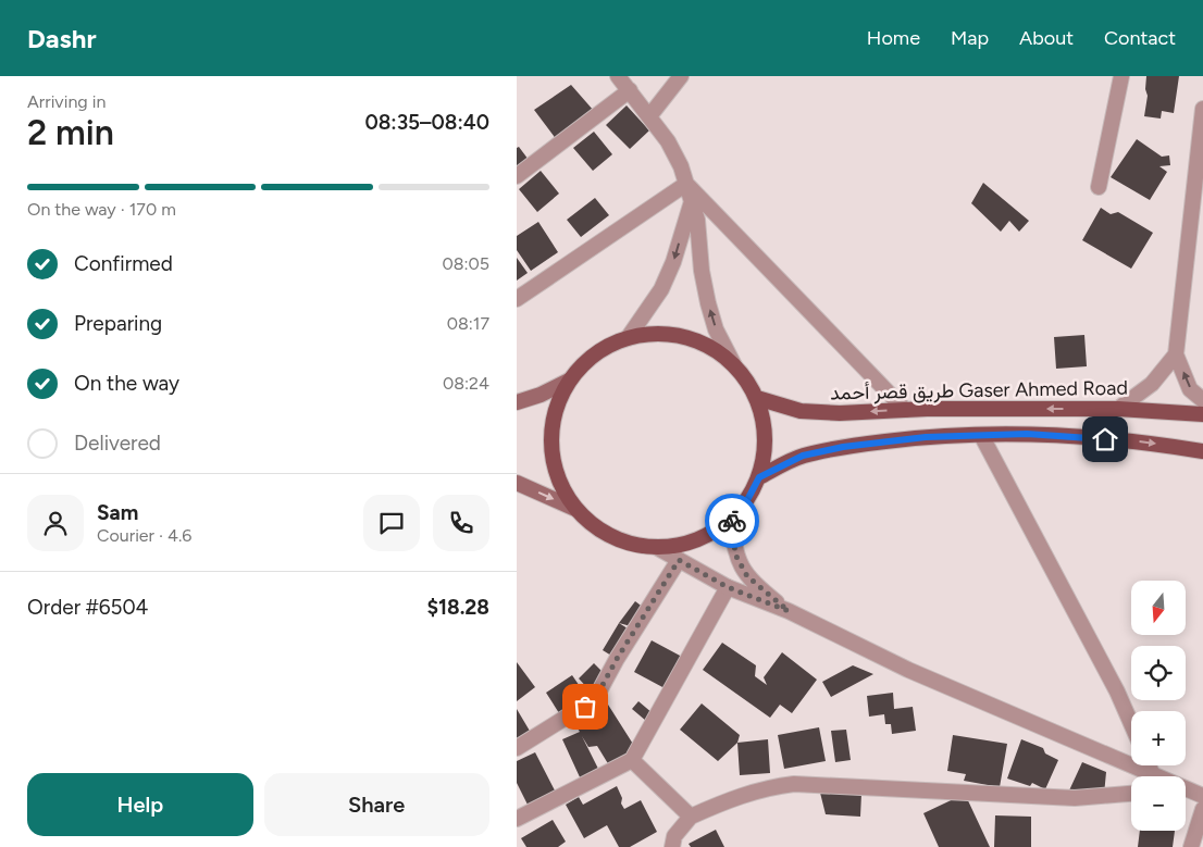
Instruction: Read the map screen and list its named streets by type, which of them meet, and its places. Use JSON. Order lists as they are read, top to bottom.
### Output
{
  "streets": {
    "main road": ["طريق قصر أحمد Gaser Ahmed Road"]
  },
  "north": "bottom",
  "page": {
    "header": "Dashr",
    "nav": [
      "Home",
      "Map",
      "About",
      "Contact"
    ],
    "heading": ["2 min", "Arriving in", "08:35–08:40"],
    "panel": [
      "Sam",
      "Courier · 4.6",
      "Order #6504",
      "$18.28"
    ],
    "bar": "On the way · 170 m",
    "list": [
      ["Confirmed", "08:05"],
      ["Preparing", "08:17"],
      ["On the way", "08:24"],
      "Delivered"
    ],
    "map_buttons": ["+", "−"],
    "buttons": ["Help", "Share"]
  }
}
